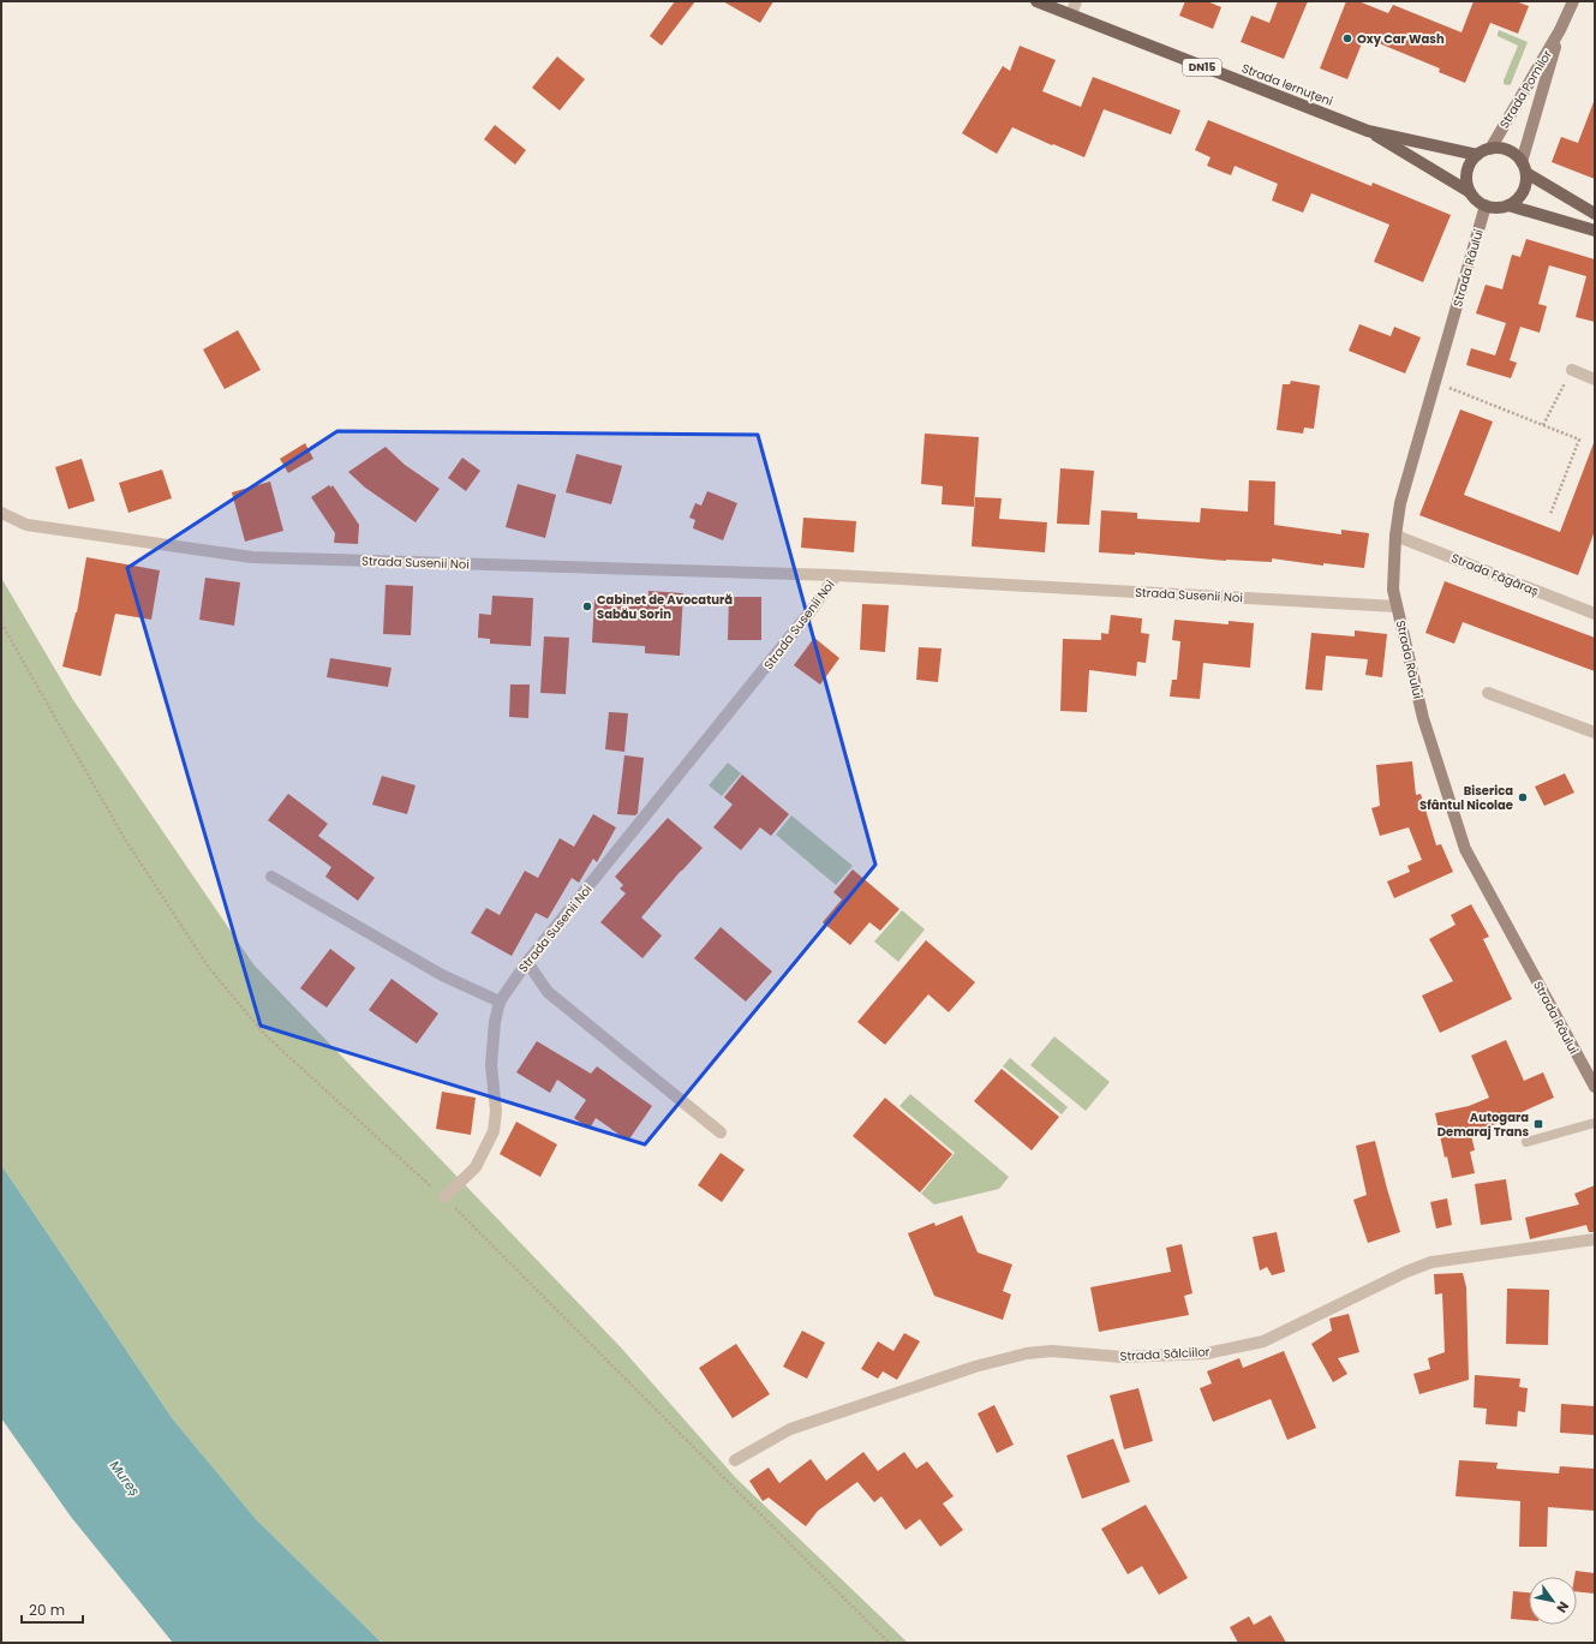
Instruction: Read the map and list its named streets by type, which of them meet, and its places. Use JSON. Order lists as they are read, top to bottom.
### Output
{
  "streets": {
    "main road": [
      "DN15",
      "Strada Iernuțeni",
      "Strada Pomilor",
      "Strada Râului"
    ],
    "street": ["Strada Susenii Noi", "Strada Făgăraș", "Strada Sălciilor"]
  },
  "crossings": [
    ["DN15", "Strada Iernuțeni"],
    ["DN15", "Strada Pomilor"],
    ["DN15", "Strada Râului"],
    ["Strada Iernuțeni", "Strada Pomilor"],
    ["Strada Iernuțeni", "Strada Râului"],
    ["Strada Pomilor", "Strada Râului"],
    ["Strada Râului", "Strada Susenii Noi"],
    ["Strada Râului", "Strada Făgăraș"]
  ],
  "water": ["Mureș"],
  "places": {
    "other": ["Oxy Car Wash", "Cabinet de Avocatură Sabău Sorin", "Biserica Sfântul Nicolae"],
    "transit": ["Autogara Demaraj Trans"]
  },
  "scale_bar": "20 m",
  "north": "bottom right"
}
